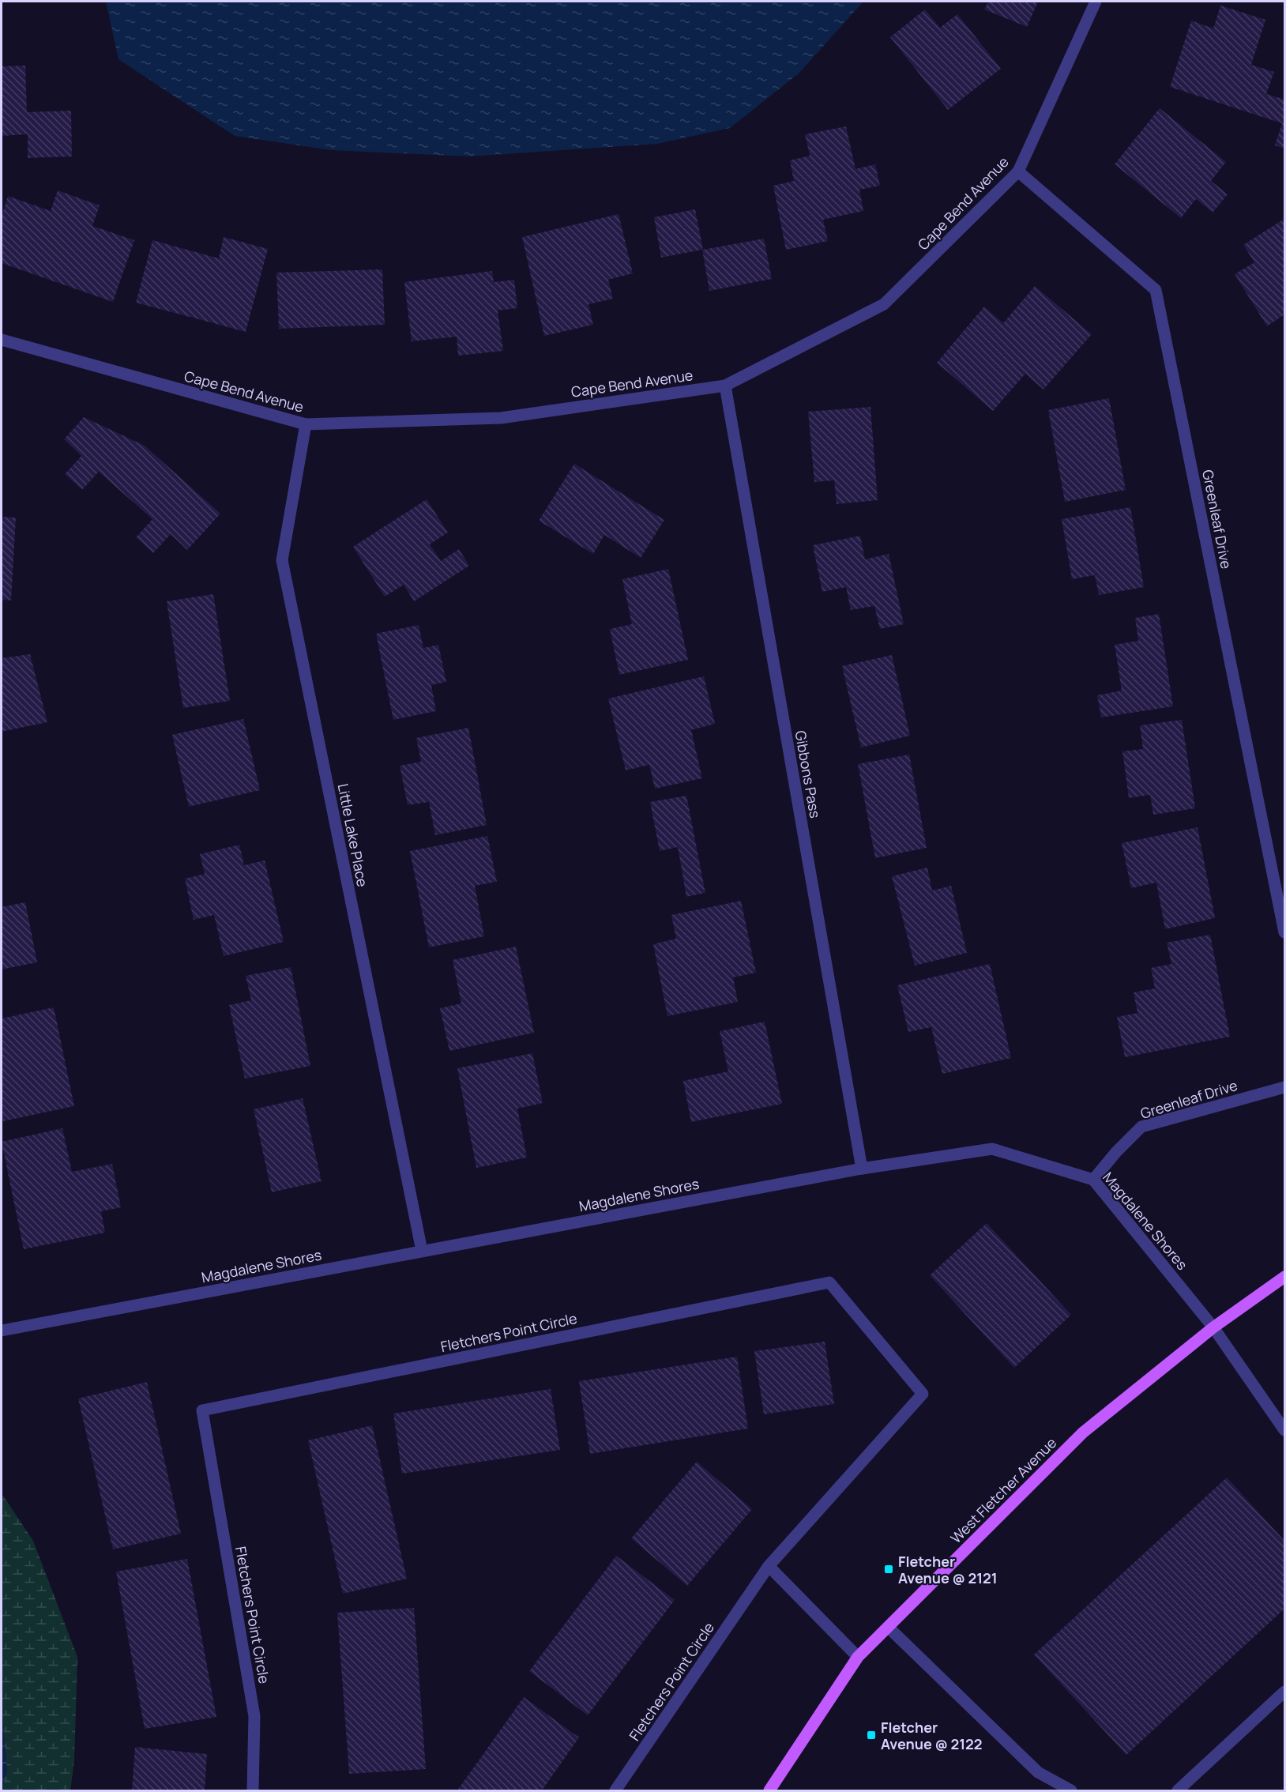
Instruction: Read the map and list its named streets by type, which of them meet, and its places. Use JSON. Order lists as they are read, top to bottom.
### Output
{
  "streets": {
    "main road": ["West Fletcher Avenue"],
    "street": [
      "Cape Bend Avenue",
      "Greenleaf Drive",
      "Gibbons Pass",
      "Little Lake Place",
      "Magdalene Shores",
      "Fletchers Point Circle"
    ]
  },
  "crossings": [
    ["Cape Bend Avenue", "Greenleaf Drive"],
    ["Cape Bend Avenue", "Gibbons Pass"],
    ["Cape Bend Avenue", "Little Lake Place"],
    ["Greenleaf Drive", "Magdalene Shores"],
    ["Gibbons Pass", "Magdalene Shores"],
    ["Little Lake Place", "Magdalene Shores"],
    ["Magdalene Shores", "West Fletcher Avenue"]
  ],
  "places": {
    "transit": ["Fletcher Avenue @ 2121", "Fletcher Avenue @ 2122"]
  }
}
